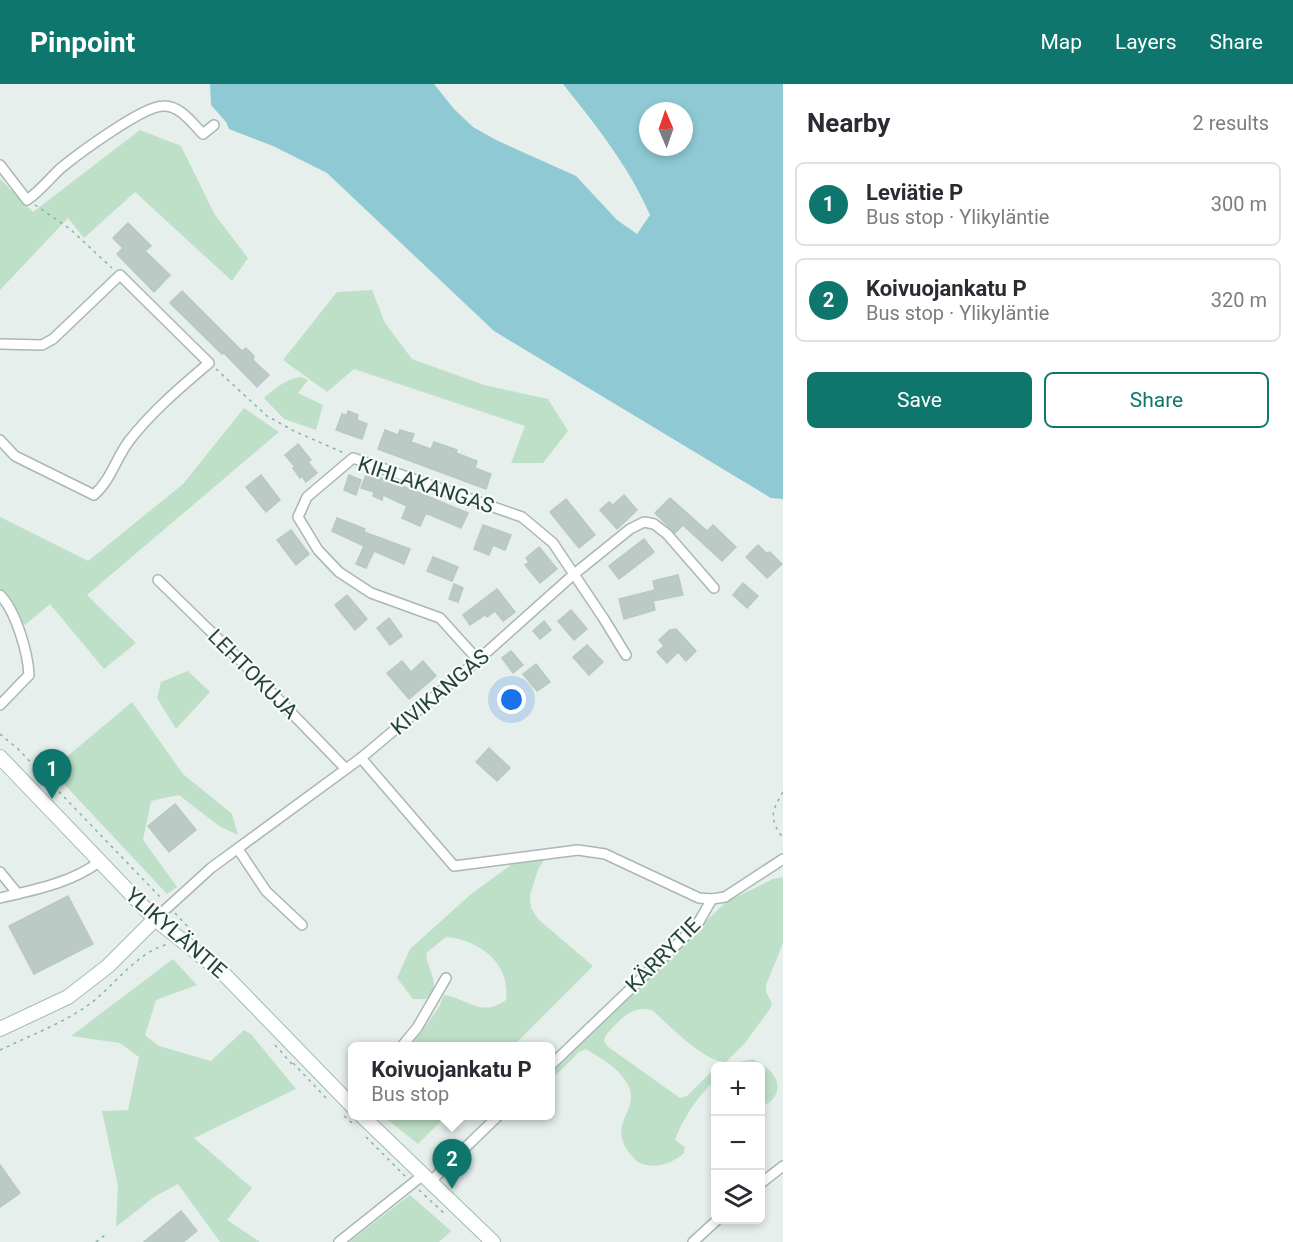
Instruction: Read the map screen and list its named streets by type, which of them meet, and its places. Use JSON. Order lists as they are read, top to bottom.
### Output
{
  "streets": {
    "main road": ["YLIKYLÄNTIE"],
    "street": [
      "KIHLAKANGAS",
      "LEHTOKUJA",
      "KIVIKANGAS",
      "KÄRRYTIE"
    ]
  },
  "crossings": [
    ["KIHLAKANGAS", "KIVIKANGAS"],
    ["LEHTOKUJA", "KIVIKANGAS"],
    ["KIVIKANGAS", "YLIKYLÄNTIE"]
  ],
  "north": "top",
  "page": {
    "header": "Pinpoint",
    "nav": ["Map", "Layers", "Share"],
    "heading": ["Nearby", "2 results"],
    "list": [
      {
        "mark": "1",
        "name": "Leviätie P",
        "note": "Bus stop · Ylikyläntie",
        "value": "300 m"
      },
      {
        "mark": "2",
        "name": "Koivuojankatu P",
        "note": "Bus stop · Ylikyläntie",
        "value": "320 m"
      }
    ],
    "buttons": ["Save", "Share"],
    "pins": ["1", "2"],
    "popup": ["Koivuojankatu P", "Bus stop"],
    "map_buttons": ["+", "−"]
  }
}
